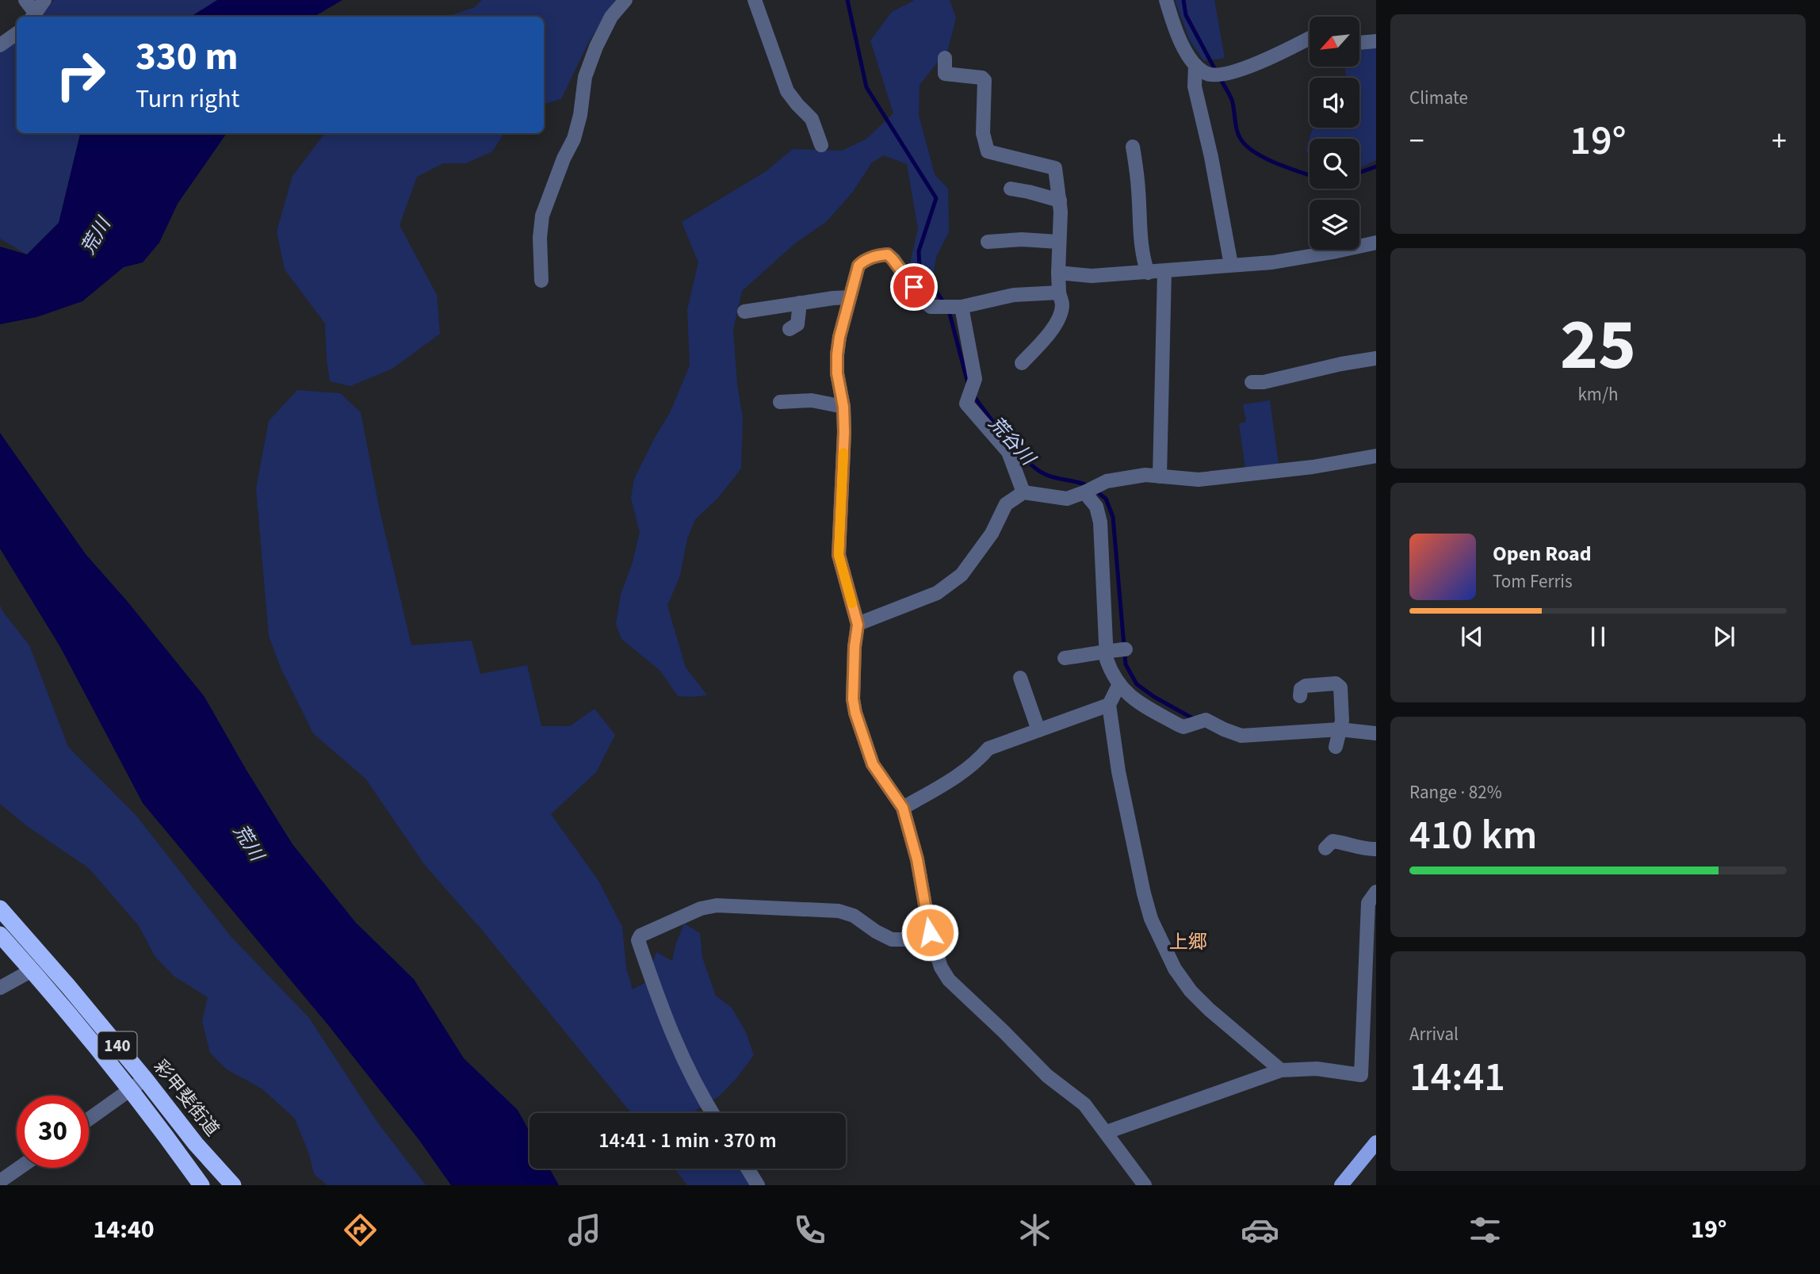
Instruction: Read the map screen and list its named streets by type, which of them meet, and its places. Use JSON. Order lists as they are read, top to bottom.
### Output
{
  "streets": {
    "highway": ["140", "彩甲斐街道"]
  },
  "crossings": [
    ["140", "彩甲斐街道"]
  ],
  "districts": ["上郷"],
  "water": ["荒川", "荒谷川"],
  "north": "bottom left",
  "page": {
    "tile": [
      "Climate",
      ["25", "km/h"],
      ["Range · 82%", "410 km"],
      ["Arrival", "14:41"]
    ],
    "turn": ["330 m", "Turn right"],
    "heat": ["−", "19°", "+"],
    "song": ["Open Road", "Tom Ferris"],
    "limit": "30",
    "trip": "14:41 · 1 min · 370 m",
    "tabs": ["14:40", "19°"]
  }
}
